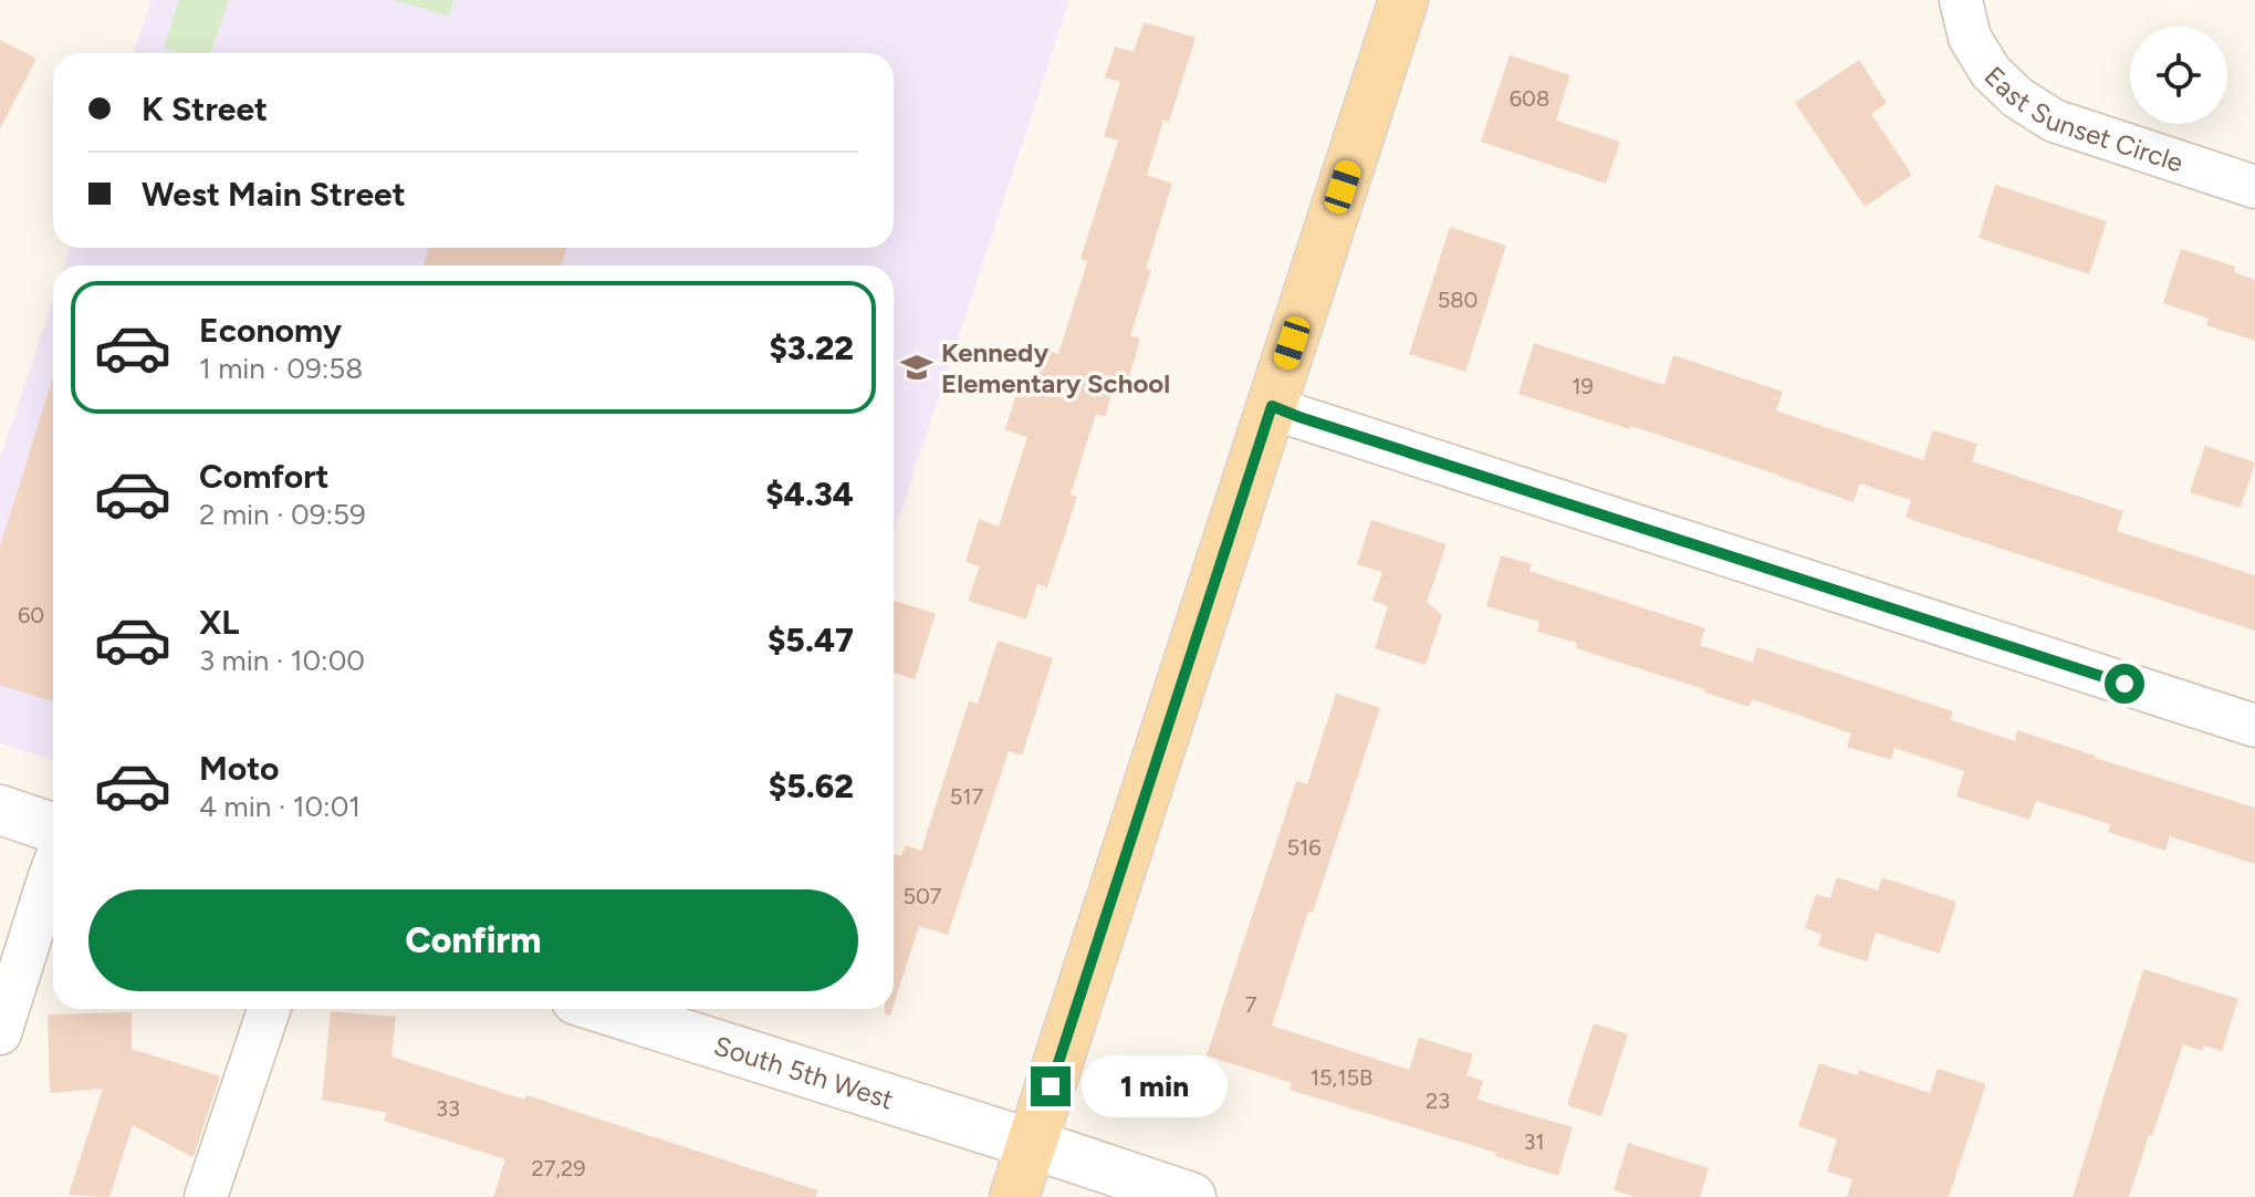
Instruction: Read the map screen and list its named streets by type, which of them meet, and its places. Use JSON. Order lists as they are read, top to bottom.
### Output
{
  "streets": {
    "street": ["East Sunset Circle", "South 5th West"]
  },
  "places": {
    "school or university": ["Kennedy Elementary School"]
  },
  "house_numbers": [
    "608",
    "580",
    "19",
    "60",
    "517",
    "516",
    "507",
    "7",
    "15,15B",
    "23",
    "33",
    "31",
    "27,29"
  ],
  "page": {
    "banner": ["K Street", "West Main Street"],
    "list": [
      {
        "name": "Economy",
        "note": "1 min · 09:58",
        "value": "$3.22"
      },
      {
        "name": "Comfort",
        "note": "2 min · 09:59",
        "value": "$4.34"
      },
      {
        "name": "XL",
        "note": "3 min · 10:00",
        "value": "$5.47"
      },
      {
        "name": "Moto",
        "note": "4 min · 10:01",
        "value": "$5.62"
      }
    ],
    "buttons": "Confirm",
    "bubble": "1 min"
  }
}
